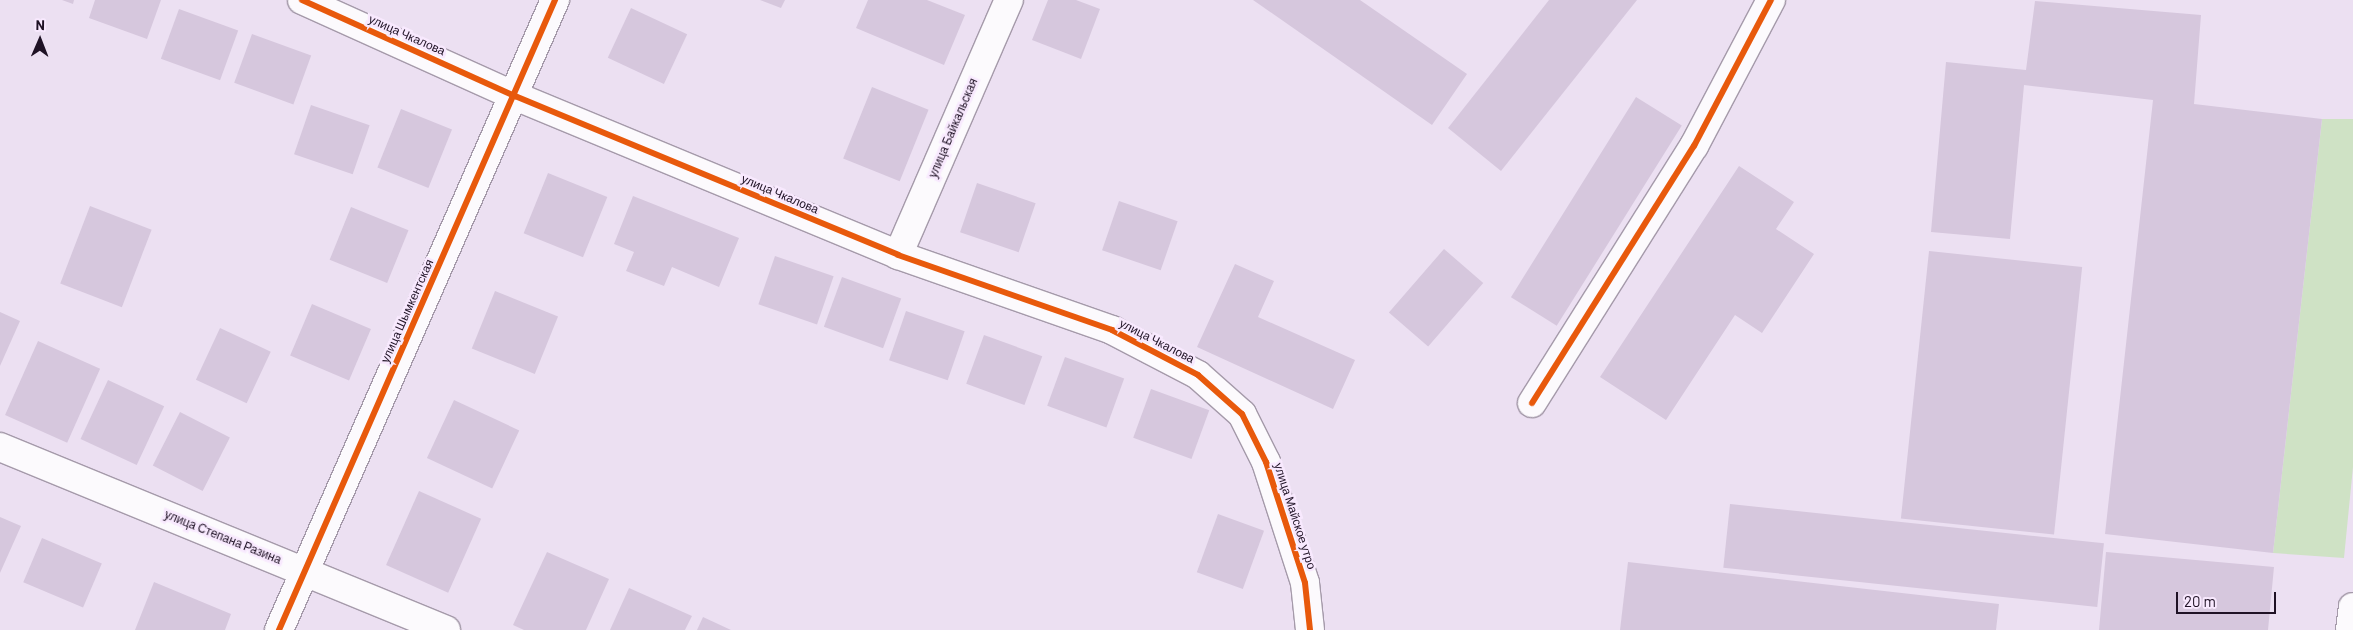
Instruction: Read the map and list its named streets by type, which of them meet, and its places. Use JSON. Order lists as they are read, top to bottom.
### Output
{
  "streets": {
    "street": [
      "улица Чкалова",
      "улица Байкальская",
      "улица Шымкентская",
      "улица Майское утро",
      "улица Степана Разина"
    ]
  },
  "crossings": [
    ["улица Чкалова", "улица Байкальская"],
    ["улица Чкалова", "улица Шымкентская"],
    ["улица Чкалова", "улица Майское утро"],
    ["улица Шымкентская", "улица Степана Разина"]
  ],
  "scale_bar": "20 m",
  "north": "top"
}
